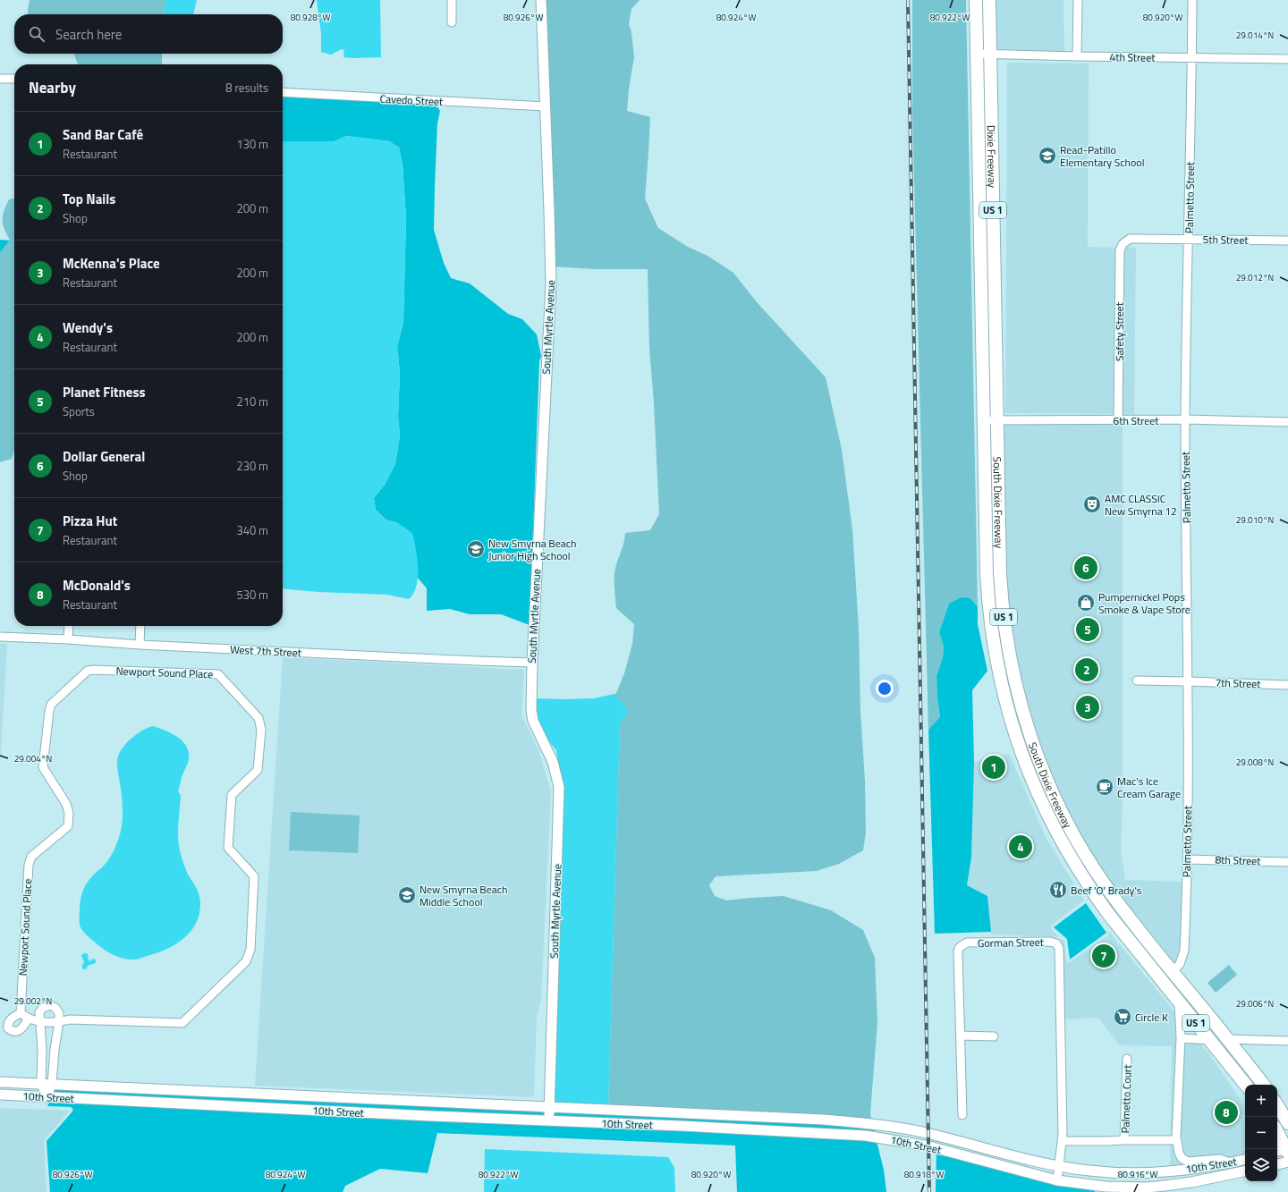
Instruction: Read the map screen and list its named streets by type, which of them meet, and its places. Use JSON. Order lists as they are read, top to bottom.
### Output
{
  "streets": {
    "main road": ["Dixie Freeway", "US 1", "South Dixie Freeway"],
    "street": [
      "4th Street",
      "Cavedo Street",
      "Palmetto Street",
      "5th Street",
      "South Myrtle Avenue",
      "Safety Street",
      "6th Street",
      "West 7th Street",
      "Newport Sound Place",
      "7th Street",
      "8th Street",
      "Gorman Street",
      "10th Street",
      "Palmetto Court"
    ]
  },
  "crossings": [
    ["4th Street", "Dixie Freeway"],
    ["4th Street", "Palmetto Street"],
    ["Cavedo Street", "South Myrtle Avenue"],
    ["Dixie Freeway", "6th Street"],
    ["Dixie Freeway", "South Dixie Freeway"],
    ["Palmetto Street", "5th Street"],
    ["Palmetto Street", "6th Street"],
    ["Palmetto Street", "South Dixie Freeway"],
    ["Palmetto Street", "7th Street"],
    ["Palmetto Street", "8th Street"],
    ["5th Street", "Safety Street"],
    ["South Myrtle Avenue", "West 7th Street"],
    ["South Myrtle Avenue", "10th Street"],
    ["Safety Street", "6th Street"],
    ["6th Street", "South Dixie Freeway"],
    ["Gorman Street", "10th Street"]
  ],
  "places": {
    "school or university": ["Read-Patillo Elementary School", "New Smyrna Beach Junior High School", "New Smyrna Beach Middle School"],
    "theatre": ["AMC CLASSIC New Smyrna 12"],
    "shop": ["Pumpernickel Pops Smoke & Vape Store"],
    "cafe": ["Mac's Ice Cream Garage"],
    "restaurant": ["Beef 'O' Brady's"],
    "supermarket": ["Circle K"]
  },
  "page": {
    "search": "Search here",
    "heading": ["Nearby", "8 results"],
    "list": [
      {
        "mark": "1",
        "name": "Sand Bar Café",
        "note": "Restaurant",
        "value": "130 m"
      },
      {
        "mark": "2",
        "name": "Top Nails",
        "note": "Shop",
        "value": "200 m"
      },
      {
        "mark": "3",
        "name": "McKenna's Place",
        "note": "Restaurant",
        "value": "200 m"
      },
      {
        "mark": "4",
        "name": "Wendy's",
        "note": "Restaurant",
        "value": "200 m"
      },
      {
        "mark": "5",
        "name": "Planet Fitness",
        "note": "Sports",
        "value": "210 m"
      },
      {
        "mark": "6",
        "name": "Dollar General",
        "note": "Shop",
        "value": "230 m"
      },
      {
        "mark": "7",
        "name": "Pizza Hut",
        "note": "Restaurant",
        "value": "340 m"
      },
      {
        "mark": "8",
        "name": "McDonald's",
        "note": "Restaurant",
        "value": "530 m"
      }
    ],
    "pins": [
      "6",
      "5",
      "2",
      "3",
      "1",
      "4",
      "7",
      "8"
    ],
    "map_buttons": ["+", "−"]
  },
  "coordinates": [
    "80.928°W",
    "80.926°W",
    "80.924°W",
    "80.922°W",
    "80.920°W",
    "29.014°N",
    "29.012°N",
    "29.010°N",
    "29.004°N",
    "29.008°N",
    "29.002°N",
    "29.006°N",
    "80.918°W",
    "80.916°W"
  ]
}
